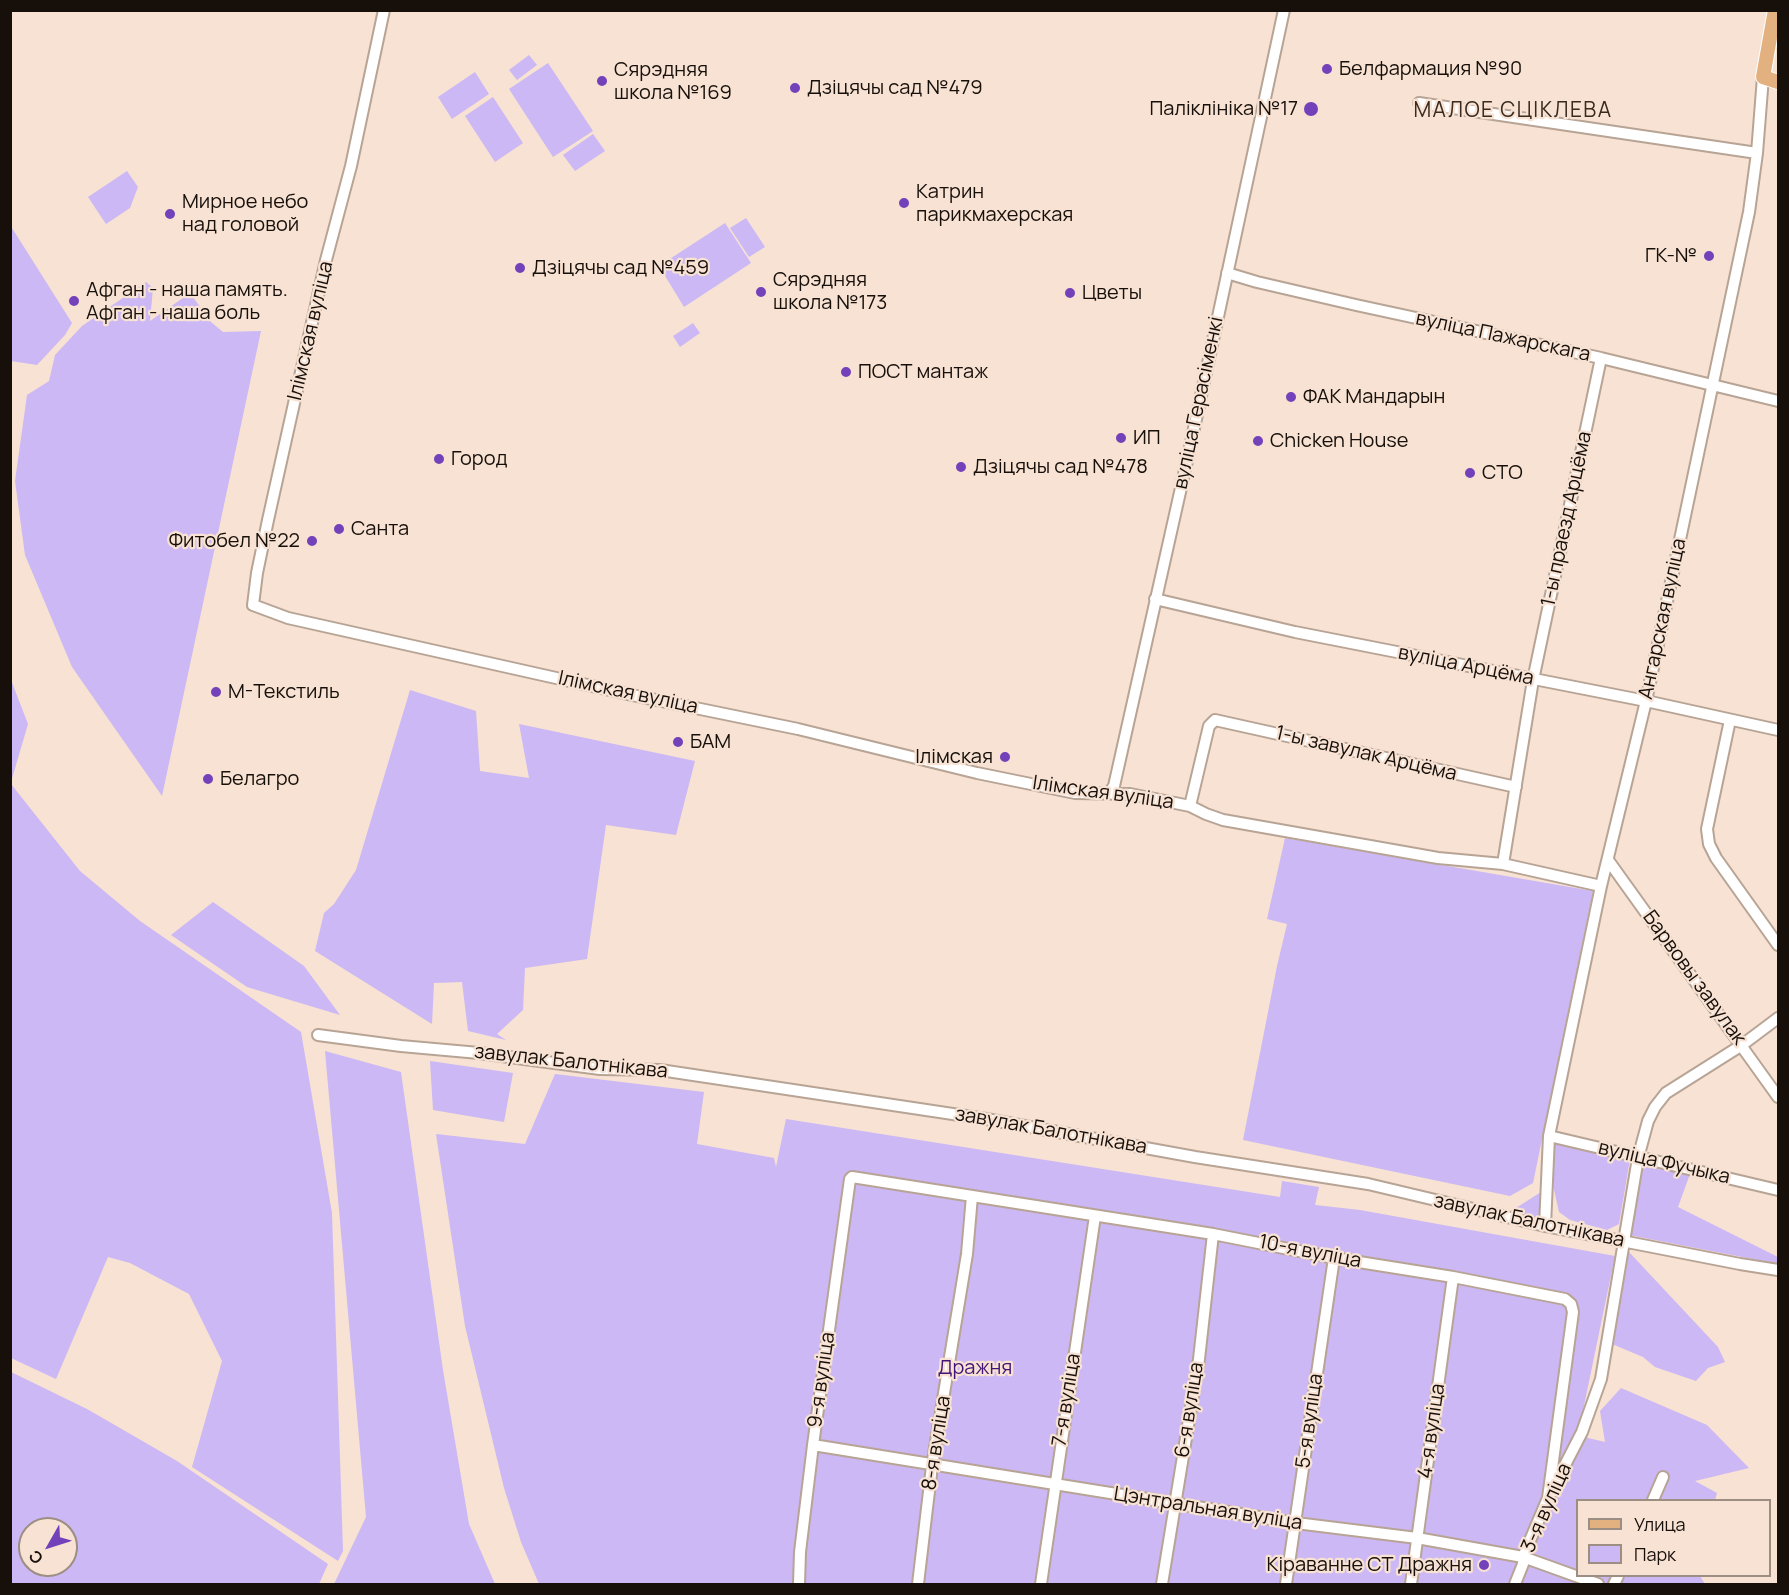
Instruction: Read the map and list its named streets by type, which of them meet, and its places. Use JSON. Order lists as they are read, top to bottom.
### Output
{
  "streets": {
    "main road": ["Ангарская вуліца"],
    "street": [
      "Ілімская вуліца",
      "вуліца Пажарскага",
      "вуліца Герасіменкі",
      "1-ы праезд Арцёма",
      "вуліца Арцёма",
      "1-ы завулак Арцёма",
      "Барвовы завулак",
      "завулак Балотнікава",
      "вуліца Фучыка",
      "10-я вуліца",
      "9-я вуліца",
      "7-я вуліца",
      "6-я вуліца",
      "5-я вуліца",
      "4-я вуліца",
      "8-я вуліца",
      "3-я вуліца",
      "Цэнтральная вуліца"
    ]
  },
  "crossings": [
    ["Ілімская вуліца", "вуліца Герасіменкі"],
    ["Ілімская вуліца", "Ангарская вуліца"],
    ["Ілімская вуліца", "1-ы завулак Арцёма"],
    ["вуліца Пажарскага", "вуліца Герасіменкі"],
    ["вуліца Пажарскага", "1-ы праезд Арцёма"],
    ["вуліца Пажарскага", "Ангарская вуліца"],
    ["вуліца Герасіменкі", "вуліца Арцёма"],
    ["1-ы праезд Арцёма", "вуліца Арцёма"],
    ["Ангарская вуліца", "вуліца Арцёма"],
    ["Ангарская вуліца", "Барвовы завулак"],
    ["Ангарская вуліца", "завулак Балотнікава"],
    ["Ангарская вуліца", "вуліца Фучыка"],
    ["Барвовы завулак", "3-я вуліца"],
    ["завулак Балотнікава", "3-я вуліца"],
    ["вуліца Фучыка", "3-я вуліца"],
    ["10-я вуліца", "9-я вуліца"],
    ["10-я вуліца", "7-я вуліца"],
    ["10-я вуліца", "6-я вуліца"],
    ["10-я вуліца", "5-я вуліца"],
    ["10-я вуліца", "4-я вуліца"],
    ["10-я вуліца", "8-я вуліца"],
    ["10-я вуліца", "3-я вуліца"],
    ["9-я вуліца", "Цэнтральная вуліца"],
    ["7-я вуліца", "Цэнтральная вуліца"],
    ["6-я вуліца", "Цэнтральная вуліца"],
    ["5-я вуліца", "Цэнтральная вуліца"],
    ["4-я вуліца", "Цэнтральная вуліца"],
    ["8-я вуліца", "Цэнтральная вуліца"],
    ["3-я вуліца", "Цэнтральная вуліца"]
  ],
  "districts": ["МАЛОЕ СЦІКЛЕВА"],
  "parks": ["Дражня"],
  "places": [
    "Белфармация №90",
    "Сярэдняя школа №169",
    "Дзіцячы сад №479",
    "Паліклініка №17",
    "Катрин парикмахерская",
    "Мирное небо над головой",
    "ГК-№",
    "Дзіцячы сад №459",
    "Сярэдняя школа №173",
    "Цветы",
    "Афган - наша память. Афган - наша боль",
    "ПОСТ мантаж",
    "ФАК Мандарын",
    "ИП",
    "Chicken House",
    "Город",
    "Дзіцячы сад №478",
    "СТО",
    "Санта",
    "Фитобел №22",
    "М-Текстиль",
    "БАМ",
    "Ілімская",
    "Белагро",
    "Кіраванне СТ Дражня"
  ],
  "legend": ["Улица", "Парк"],
  "north": "bottom left"
}
